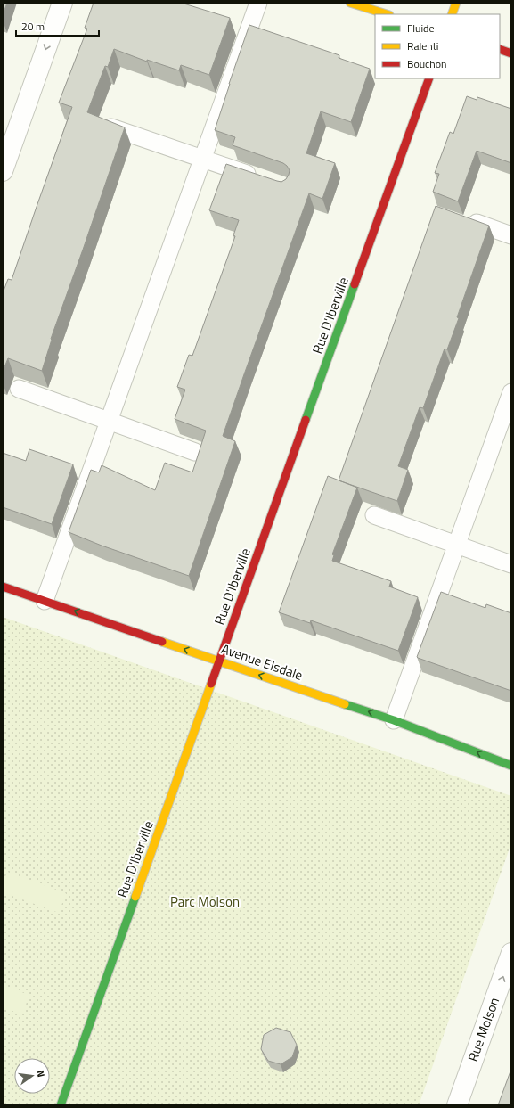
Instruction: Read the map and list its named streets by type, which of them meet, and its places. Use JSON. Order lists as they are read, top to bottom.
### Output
{
  "streets": {
    "main road": ["Rue D'Iberville", "Avenue Elsdale"],
    "street": ["Rue Molson"]
  },
  "crossings": [
    ["Rue D'Iberville", "Avenue Elsdale"]
  ],
  "one_way": ["Avenue Elsdale", "Rue Molson"],
  "parks": ["Parc Molson"],
  "legend": ["Fluide", "Ralenti", "Bouchon"],
  "scale_bar": "20 m",
  "north": "right"
}
